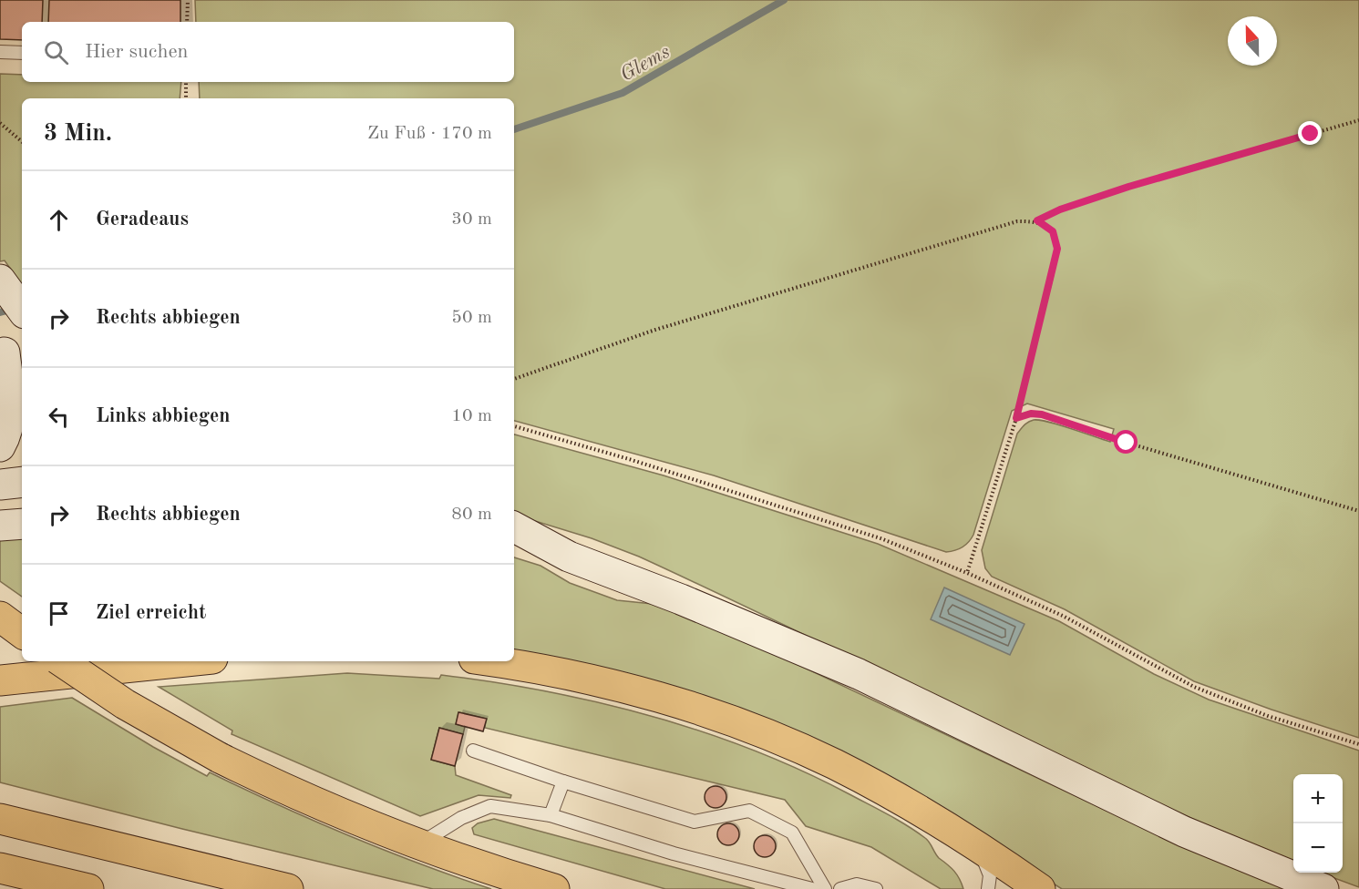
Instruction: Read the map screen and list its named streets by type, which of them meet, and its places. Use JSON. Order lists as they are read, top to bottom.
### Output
{
  "water": ["Glems"],
  "north": "top",
  "page": {
    "search": "Hier suchen",
    "heading": ["3 Min.", "Zu Fuß · 170 m"],
    "list": [
      ["Geradeaus", "30 m"],
      ["Rechts abbiegen", "50 m"],
      ["Links abbiegen", "10 m"],
      ["Rechts abbiegen", "80 m"],
      "Ziel erreicht"
    ],
    "map_buttons": ["+", "−"]
  }
}
